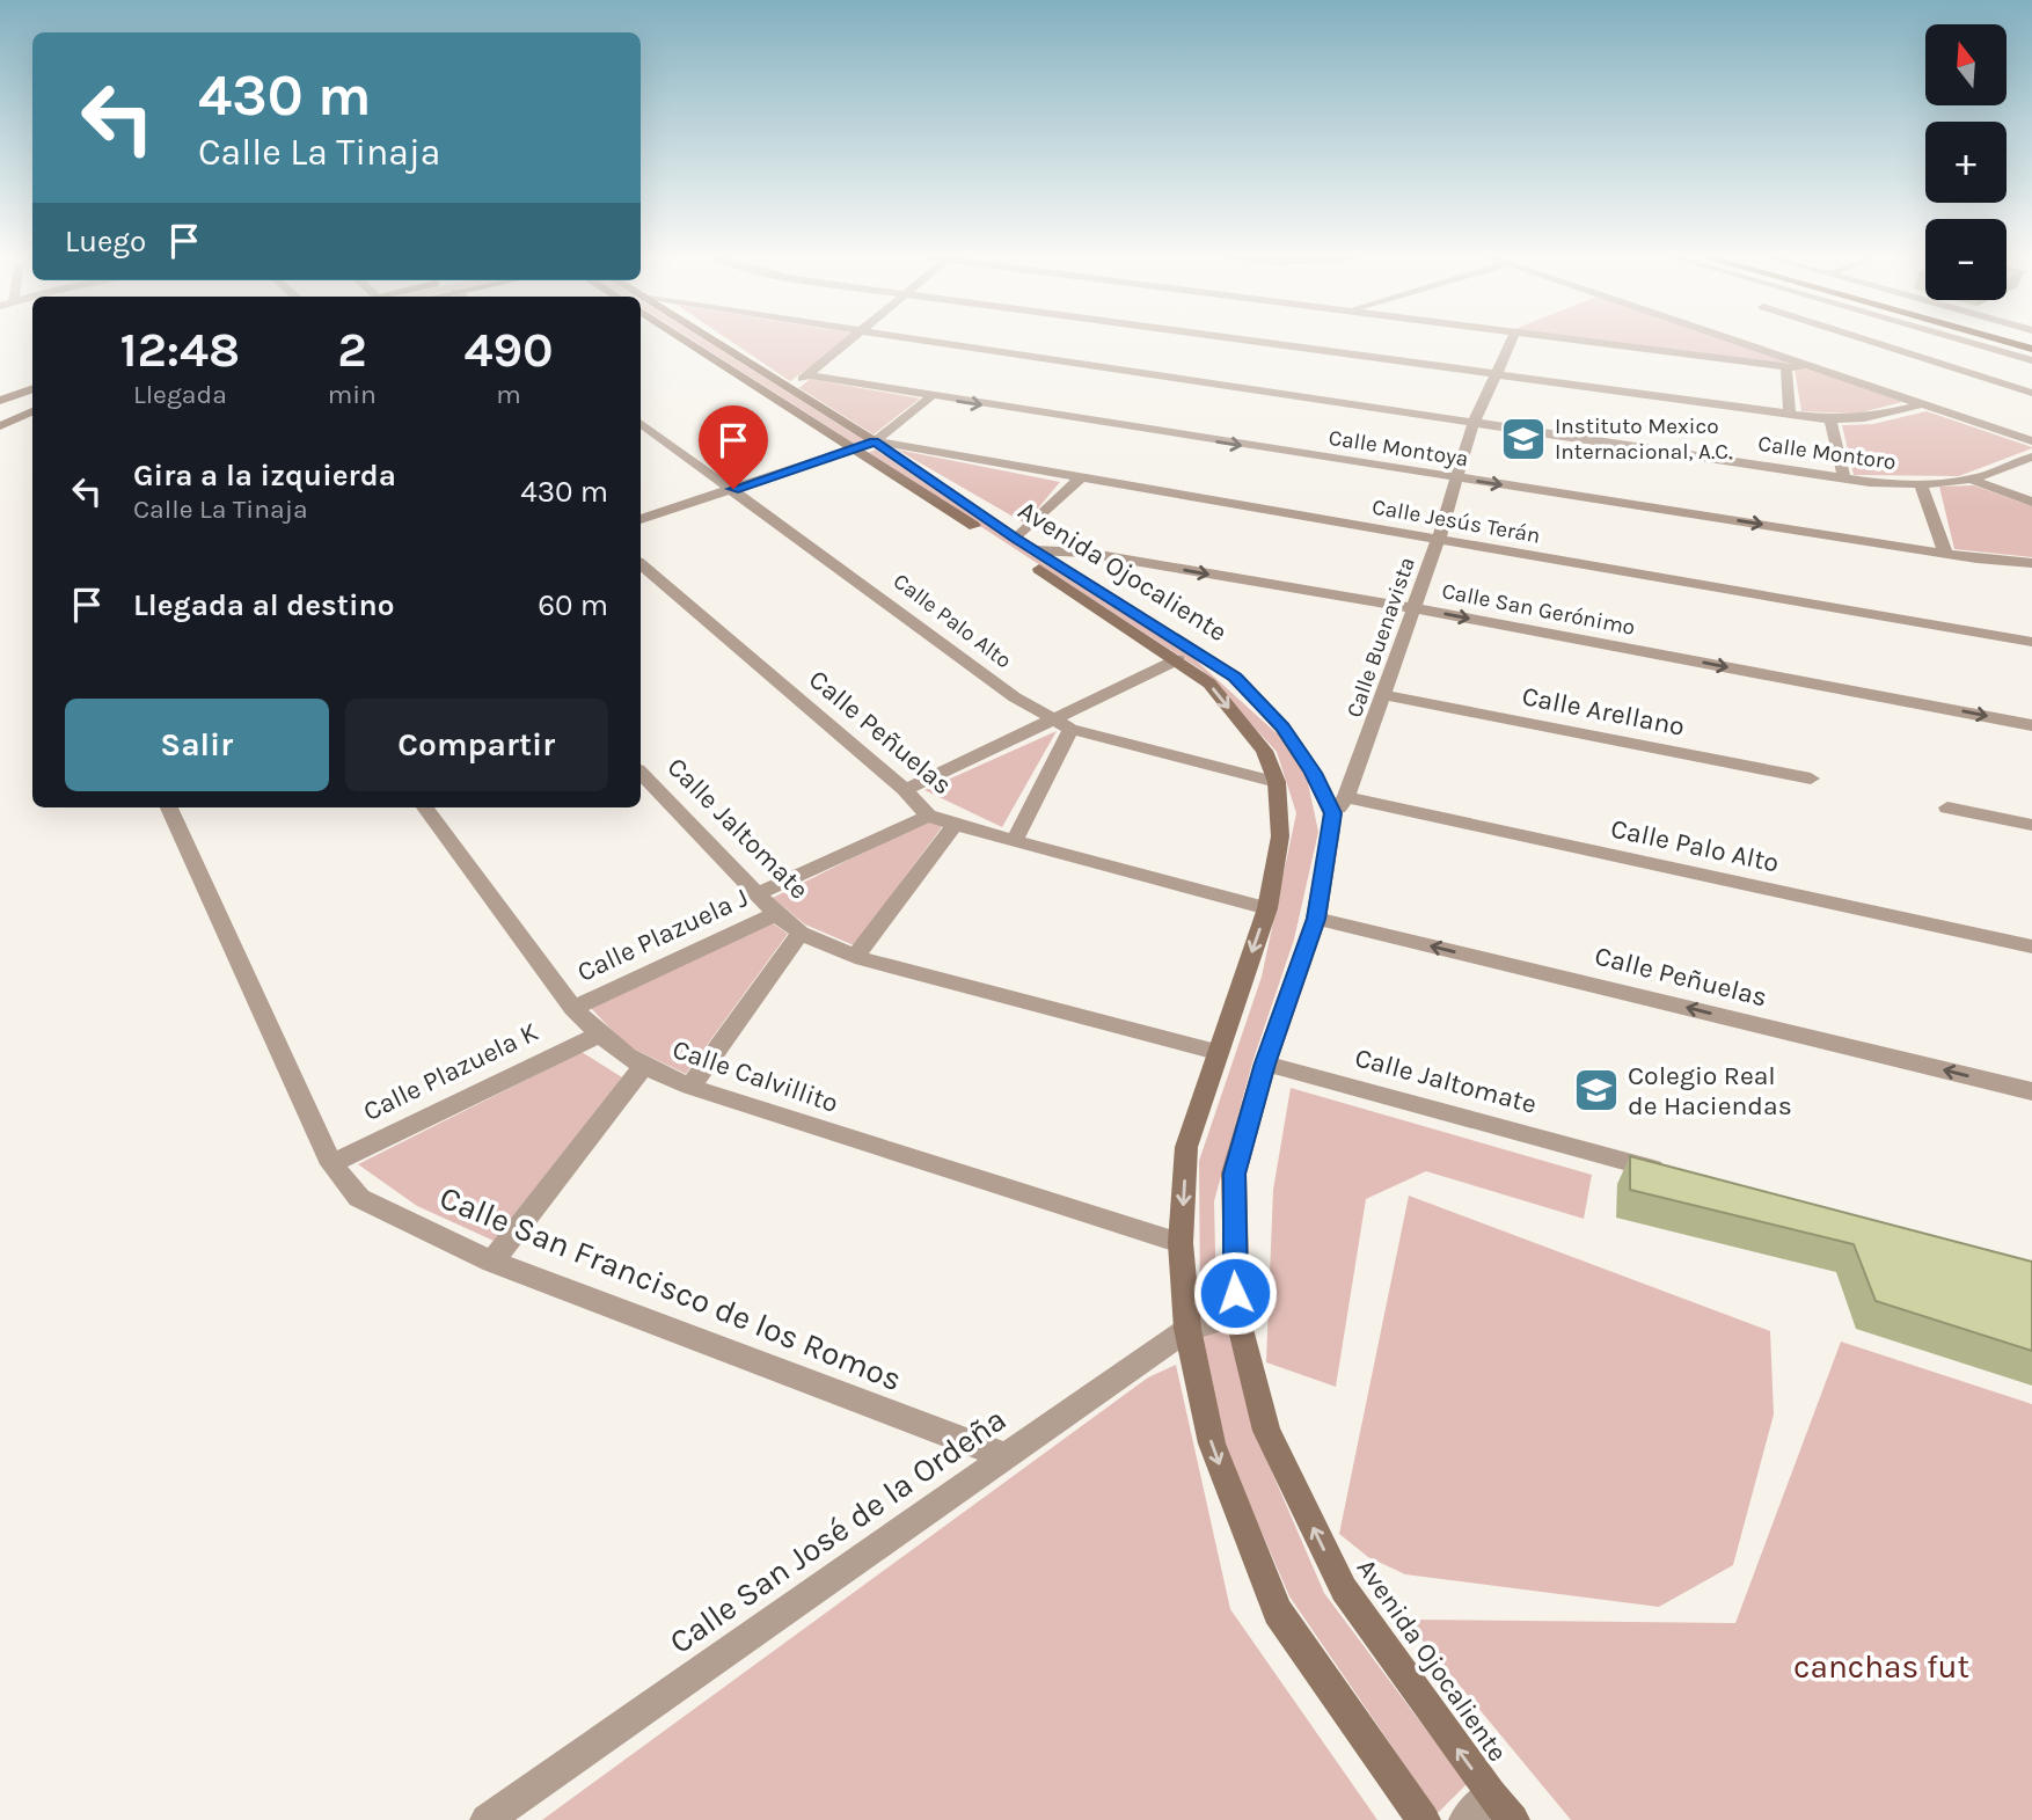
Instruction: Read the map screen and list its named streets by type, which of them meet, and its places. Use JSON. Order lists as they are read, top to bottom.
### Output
{
  "streets": {
    "main road": ["Avenida Ojocaliente"],
    "street": [
      "Calle Montoya",
      "Calle Montoro",
      "Calle Jesús Terán",
      "Calle San Gerónimo",
      "Calle Palo Alto",
      "Calle Buenavista",
      "Calle Arellano",
      "Calle Peñuelas",
      "Calle Jaltomate",
      "Calle Plazuela J",
      "Calle Plazuela K",
      "Calle Calvillito",
      "Calle San Francisco de los Romos",
      "Calle San José de la Ordeña"
    ]
  },
  "crossings": [
    ["Calle Montoya", "Calle Buenavista"],
    ["Calle Montoro", "Calle Buenavista"],
    ["Calle Jesús Terán", "Avenida Ojocaliente"],
    ["Calle Jesús Terán", "Calle Buenavista"],
    ["Avenida Ojocaliente", "Calle San Gerónimo"],
    ["Avenida Ojocaliente", "Calle Palo Alto"],
    ["Avenida Ojocaliente", "Calle Buenavista"],
    ["Avenida Ojocaliente", "Calle Peñuelas"],
    ["Avenida Ojocaliente", "Calle Jaltomate"],
    ["Avenida Ojocaliente", "Calle Calvillito"],
    ["Avenida Ojocaliente", "Calle San José de la Ordeña"],
    ["Calle San Gerónimo", "Calle Buenavista"],
    ["Calle Palo Alto", "Calle Buenavista"],
    ["Calle Buenavista", "Calle Arellano"],
    ["Calle Jaltomate", "Calle Plazuela J"],
    ["Calle Plazuela J", "Calle Calvillito"],
    ["Calle Plazuela K", "Calle Calvillito"],
    ["Calle Plazuela K", "Calle San Francisco de los Romos"],
    ["Calle San Francisco de los Romos", "Calle San José de la Ordeña"]
  ],
  "one_way": ["Calle San Gerónimo", "Calle Peñuelas"],
  "parks": ["canchas fut"],
  "places": {
    "school or university": ["Instituto Mexico Internacional, A.C.", "Colegio Real de Haciendas"]
  },
  "north": "top",
  "page": {
    "map_buttons": ["+", "−"],
    "turn": ["430 m", "Calle La Tinaja"],
    "then": "Luego",
    "eta": [
      "12:48",
      "Llegada",
      "2",
      "min",
      "490",
      "m"
    ],
    "list": [
      {
        "name": "Gira a la izquierda",
        "note": "Calle La Tinaja",
        "value": "430 m"
      },
      {
        "name": "Llegada al destino",
        "value": "60 m"
      }
    ],
    "buttons": ["Salir", "Compartir"]
  }
}
